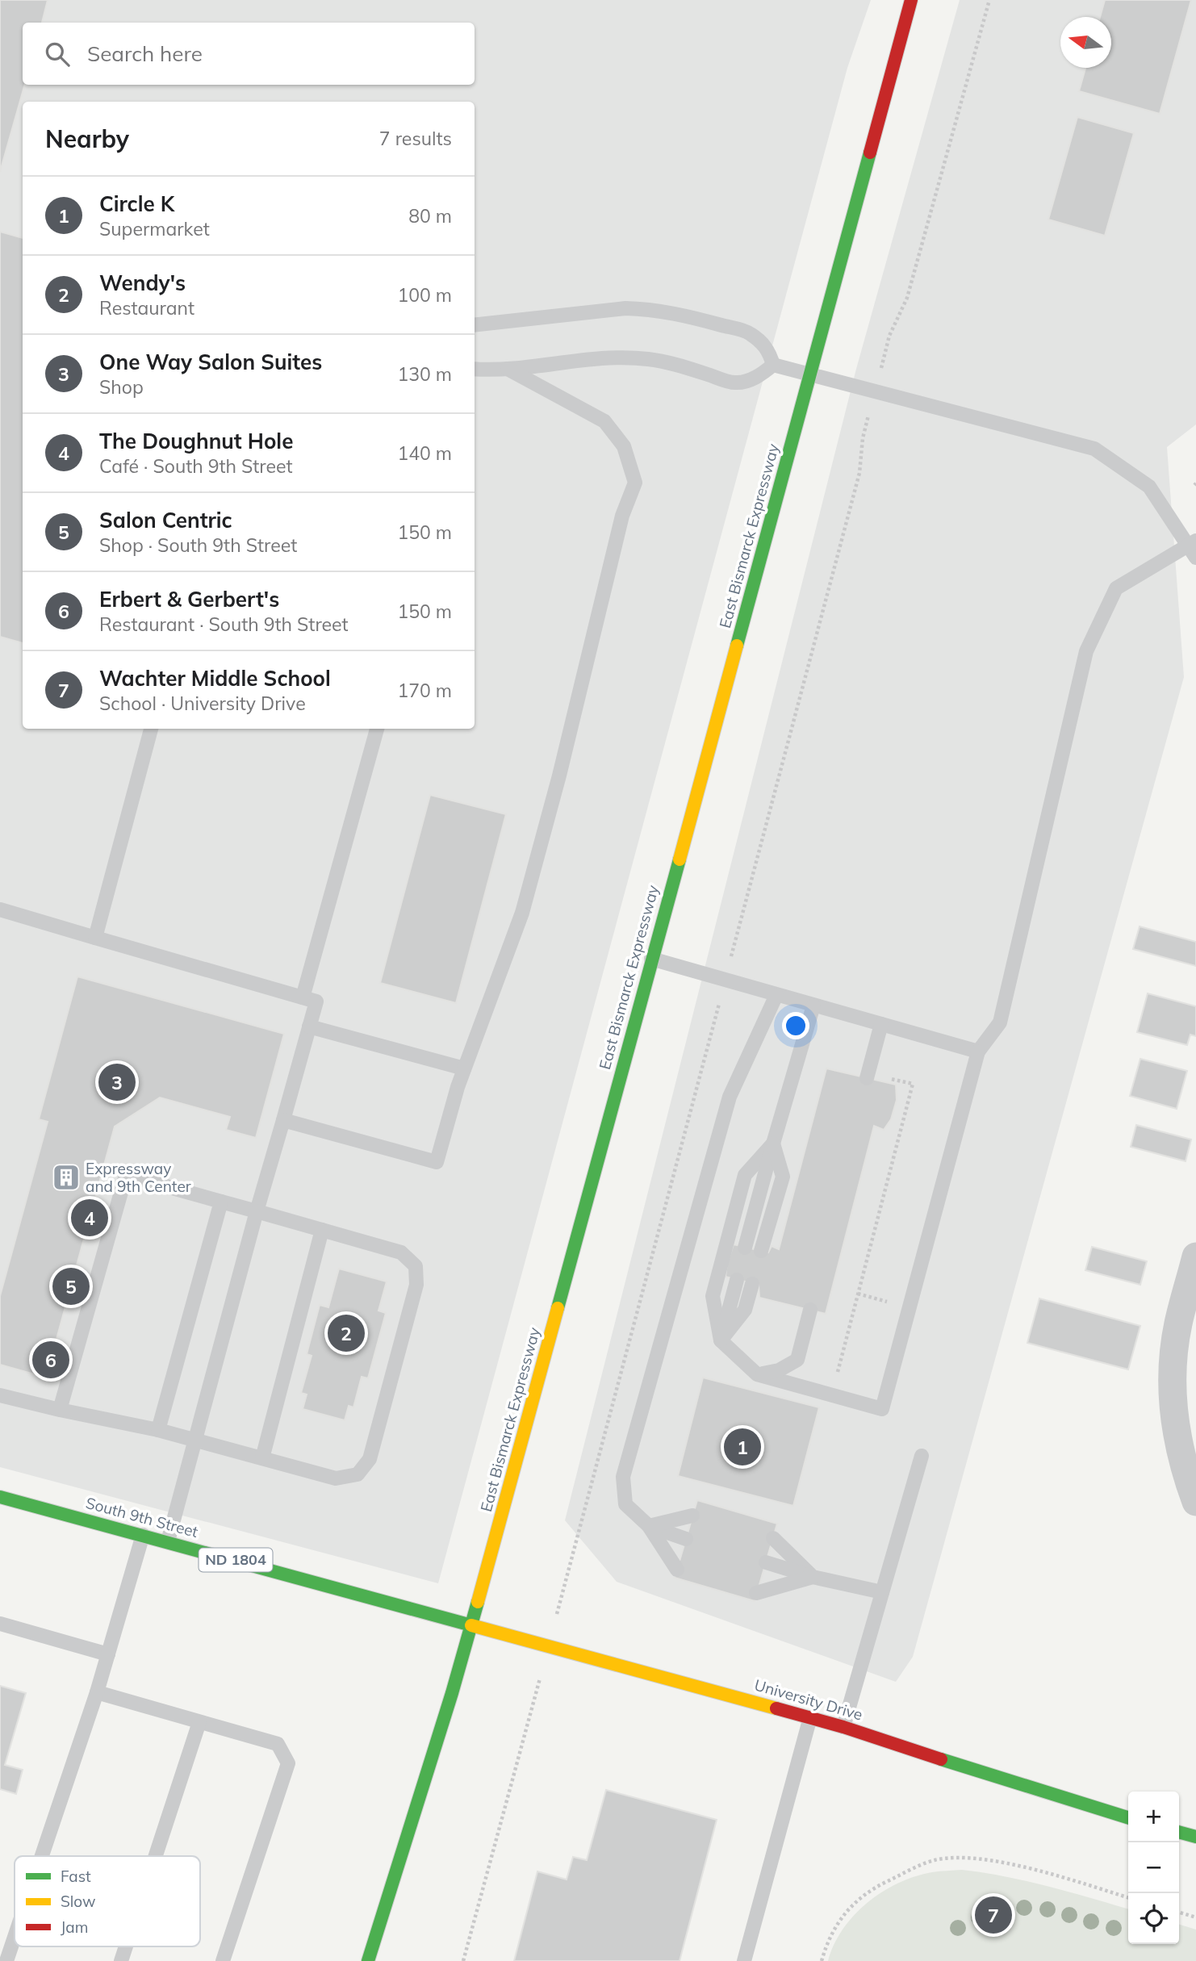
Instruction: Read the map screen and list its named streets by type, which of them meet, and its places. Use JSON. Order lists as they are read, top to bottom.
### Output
{
  "streets": {
    "main road": [
      "East Bismarck Expressway",
      "South 9th Street",
      "ND 1804",
      "University Drive"
    ]
  },
  "crossings": [
    ["East Bismarck Expressway", "South 9th Street"],
    ["East Bismarck Expressway", "University Drive"],
    ["South 9th Street", "University Drive"]
  ],
  "places": {
    "building": ["Expressway and 9th Center"]
  },
  "legend": ["Fast", "Slow", "Jam"],
  "north": "left",
  "page": {
    "search": "Search here",
    "heading": ["Nearby", "7 results"],
    "list": [
      {
        "mark": "1",
        "name": "Circle K",
        "note": "Supermarket",
        "value": "80 m"
      },
      {
        "mark": "2",
        "name": "Wendy's",
        "note": "Restaurant",
        "value": "100 m"
      },
      {
        "mark": "3",
        "name": "One Way Salon Suites",
        "note": "Shop",
        "value": "130 m"
      },
      {
        "mark": "4",
        "name": "The Doughnut Hole",
        "note": "Café · South 9th Street",
        "value": "140 m"
      },
      {
        "mark": "5",
        "name": "Salon Centric",
        "note": "Shop · South 9th Street",
        "value": "150 m"
      },
      {
        "mark": "6",
        "name": "Erbert & Gerbert's",
        "note": "Restaurant · South 9th Street",
        "value": "150 m"
      },
      {
        "mark": "7",
        "name": "Wachter Middle School",
        "note": "School · University Drive",
        "value": "170 m"
      }
    ],
    "pins": [
      "3",
      "4",
      "5",
      "2",
      "6",
      "1",
      "7"
    ],
    "map_buttons": ["+", "−"]
  }
}
